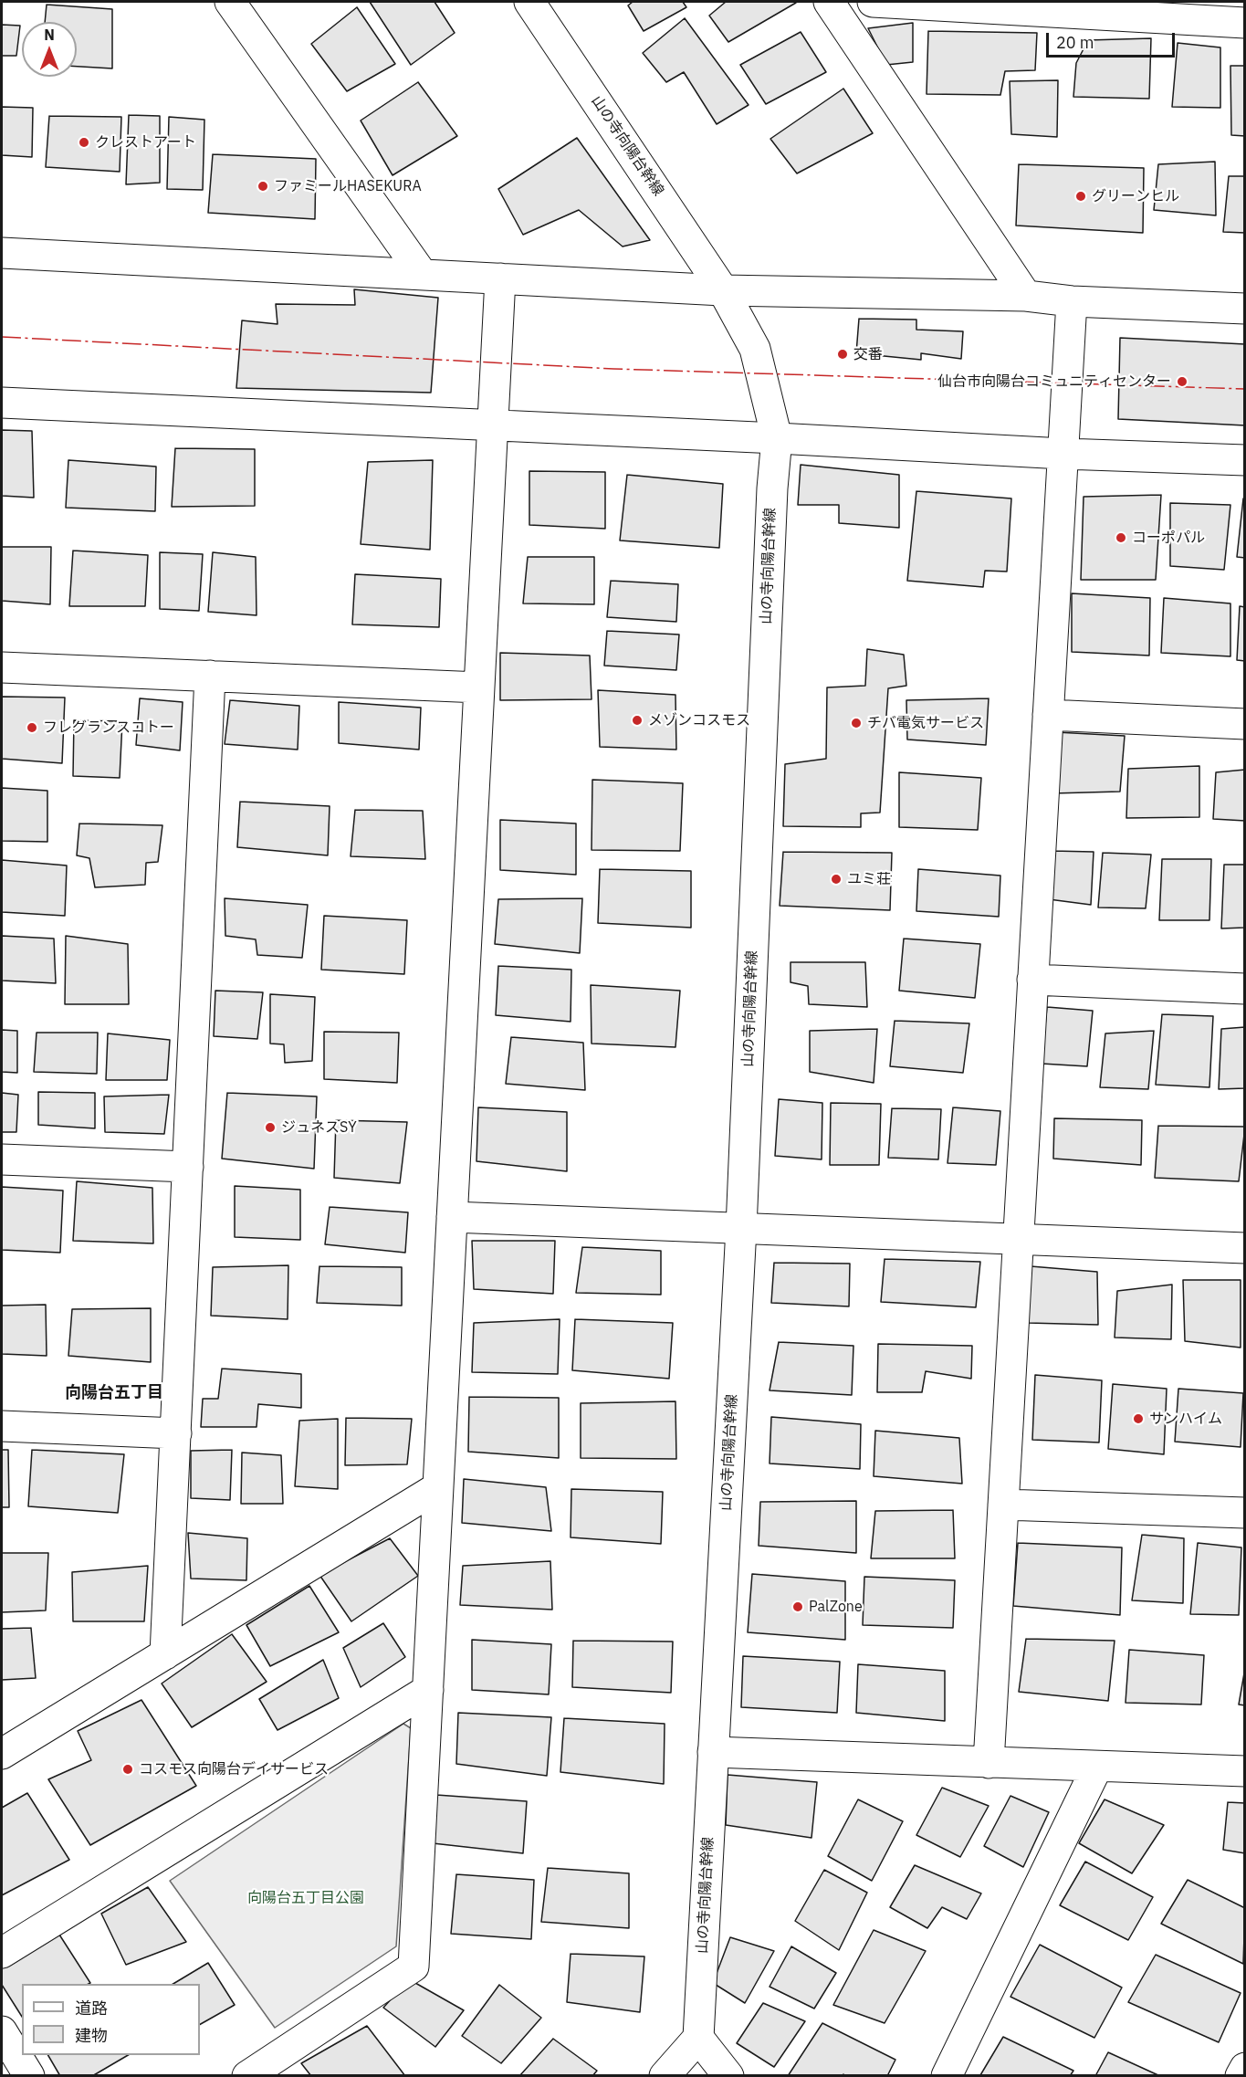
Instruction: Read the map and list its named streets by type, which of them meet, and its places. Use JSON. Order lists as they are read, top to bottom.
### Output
{
  "streets": {
    "street": ["山の寺向陽台幹線"]
  },
  "districts": ["向陽台五丁目"],
  "parks": ["向陽台五丁目公園"],
  "places": [
    "クレストアート",
    "ファミールHASEKURA",
    "グリーンヒル",
    "交番",
    "仙台市向陽台コミュニティセンター",
    "コーポパル",
    "メゾンコスモス",
    "チバ電気サービス",
    "フレグランスコトー",
    "ユミ荘",
    "ジュネスSY",
    "サンハイム",
    "PalZone",
    "コスモス向陽台デイサービス"
  ],
  "legend": ["道路", "建物"],
  "scale_bar": "20 m",
  "north": "top"
}
